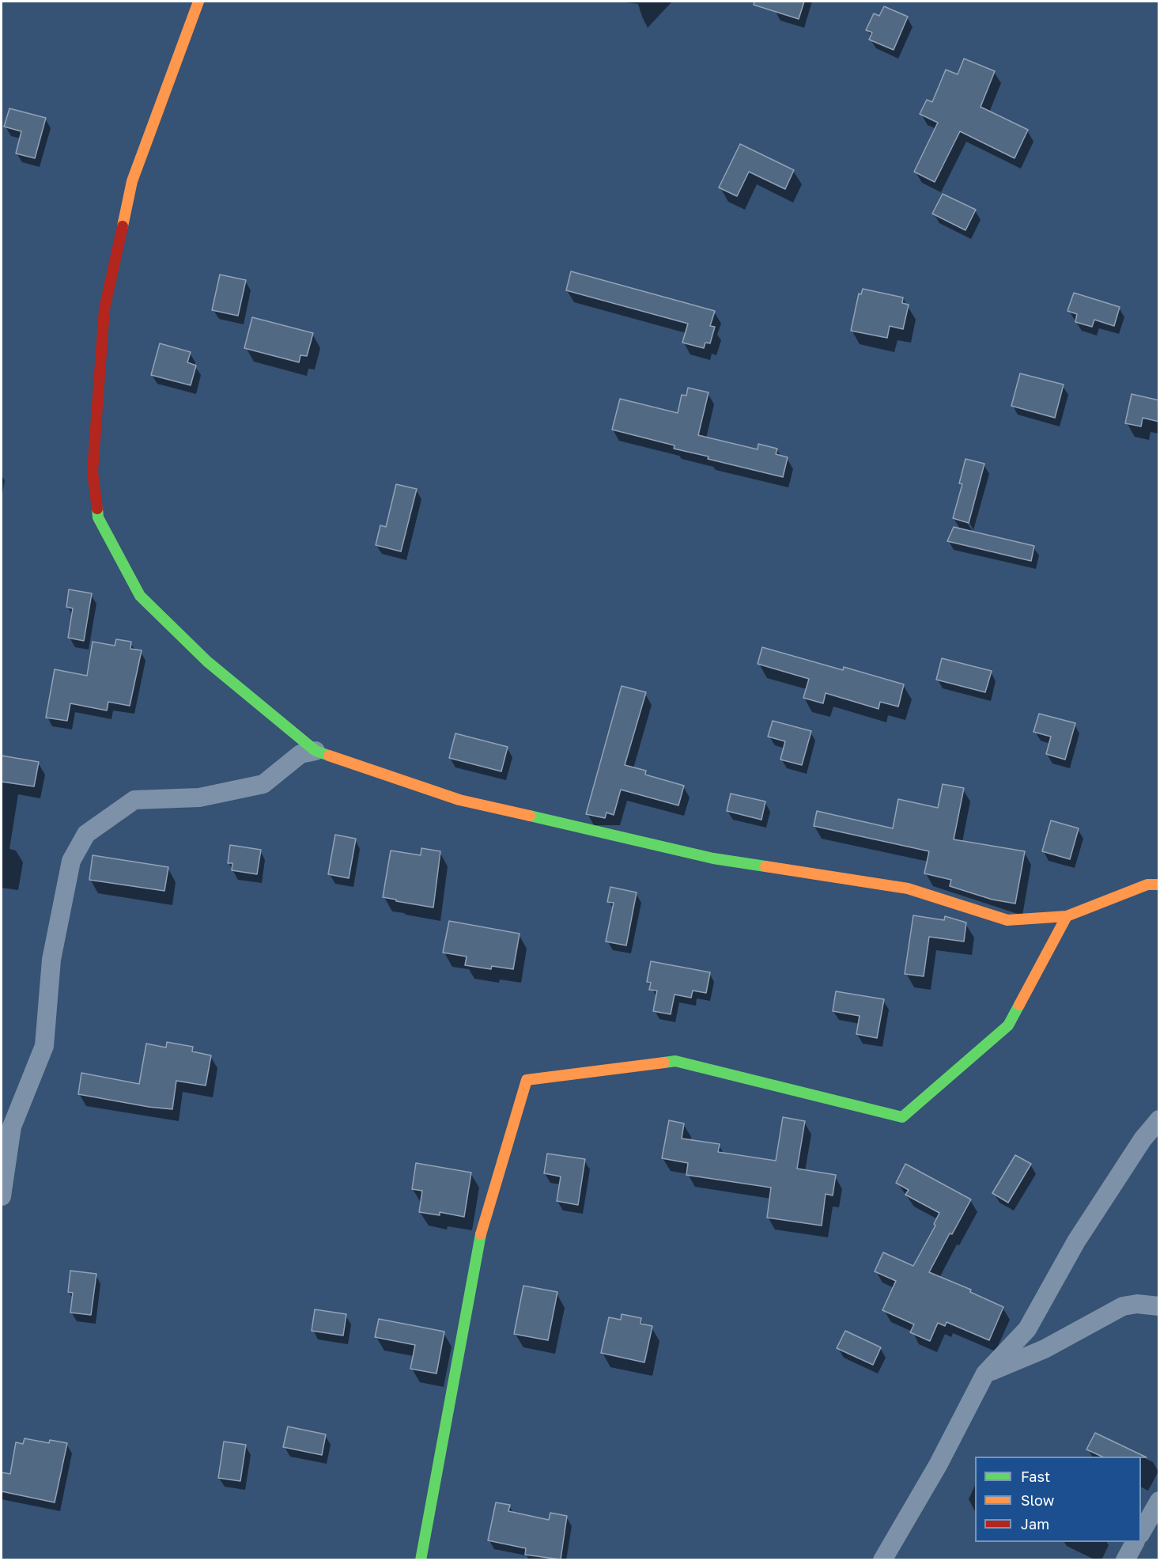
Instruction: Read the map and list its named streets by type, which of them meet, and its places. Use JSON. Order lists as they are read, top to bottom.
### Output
{
  "legend": ["Fast", "Slow", "Jam"]
}
